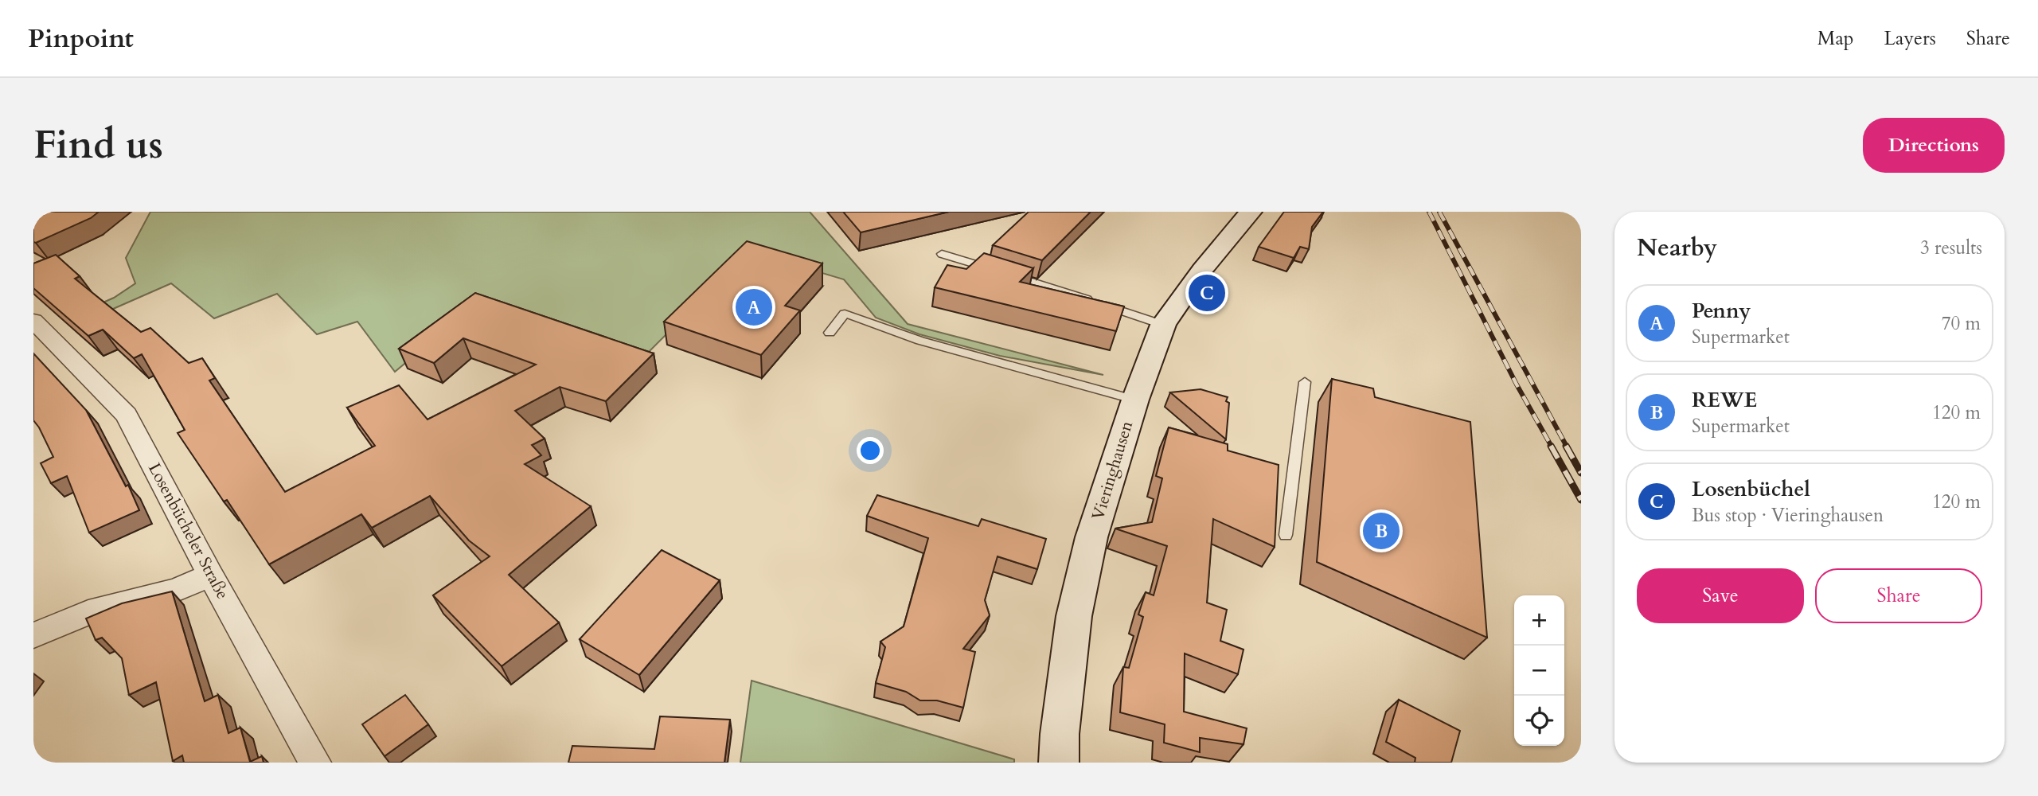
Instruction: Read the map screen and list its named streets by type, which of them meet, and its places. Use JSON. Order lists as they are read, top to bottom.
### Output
{
  "streets": {
    "main road": ["Vieringhausen"],
    "street": ["Losenbücheler Straße"]
  },
  "page": {
    "header": "Pinpoint",
    "nav": ["Map", "Layers", "Share"],
    "buttons": [
      "Directions",
      ["Save", "Share"]
    ],
    "title": "Find us",
    "heading": ["Nearby", "3 results"],
    "pins": ["C", "A", "B"],
    "list": [
      {
        "mark": "A",
        "name": "Penny",
        "note": "Supermarket",
        "value": "70 m"
      },
      {
        "mark": "B",
        "name": "REWE",
        "note": "Supermarket",
        "value": "120 m"
      },
      {
        "mark": "C",
        "name": "Losenbüchel",
        "note": "Bus stop · Vieringhausen",
        "value": "120 m"
      }
    ],
    "map_buttons": ["+", "−"]
  }
}
